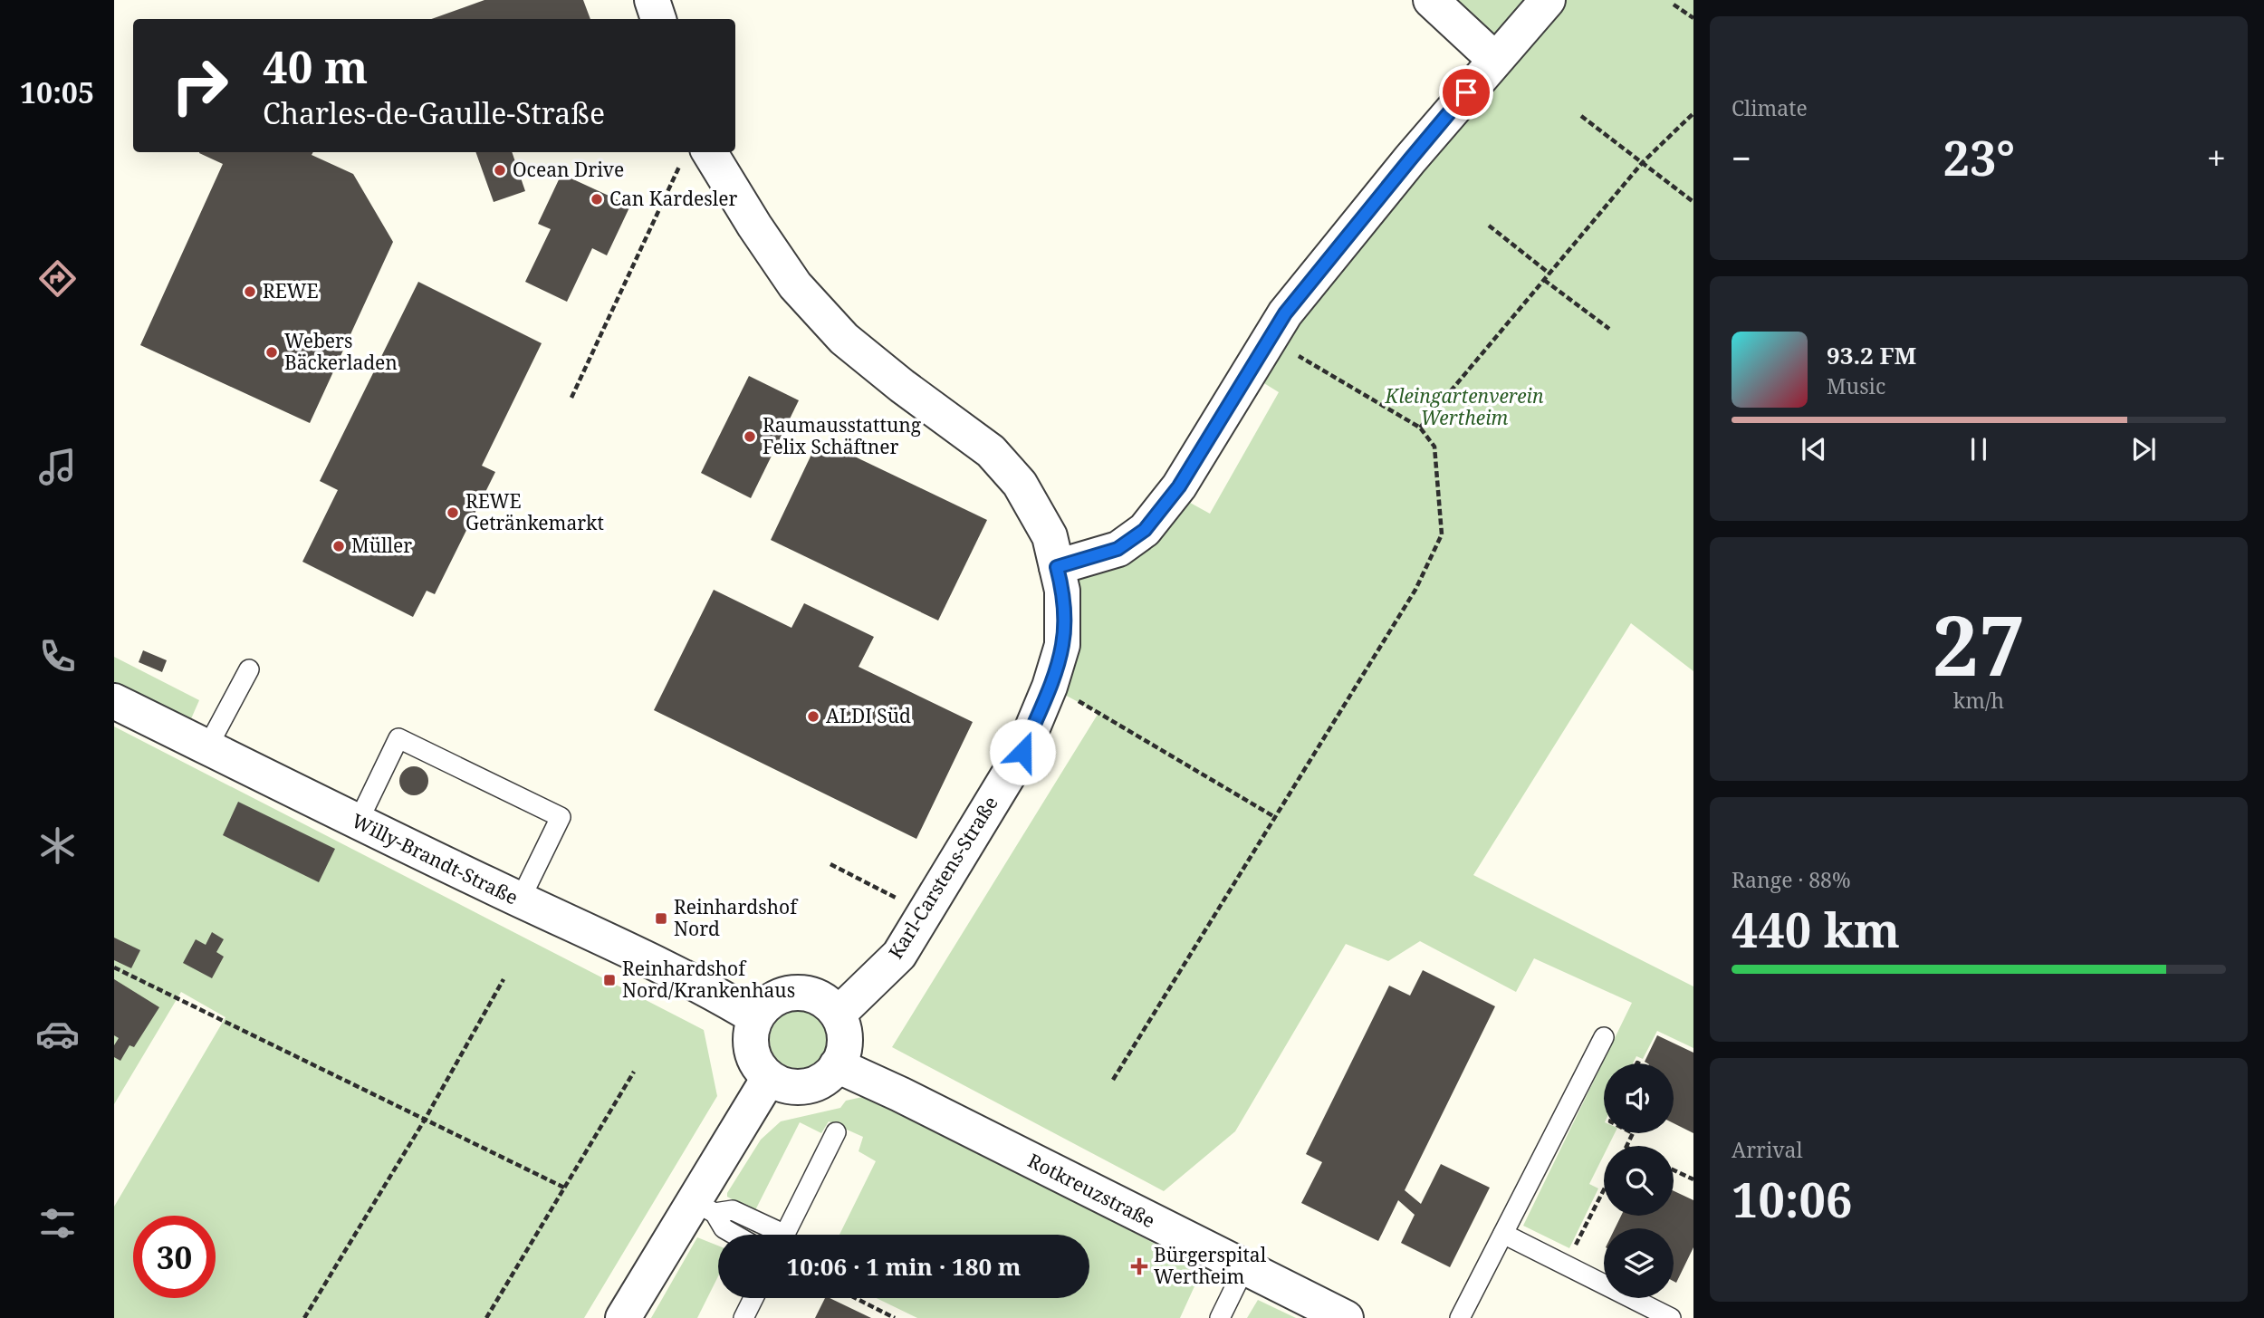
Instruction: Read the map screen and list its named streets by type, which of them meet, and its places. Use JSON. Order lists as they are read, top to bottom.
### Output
{
  "streets": {
    "street": ["Willy-Brandt-Straße", "Karl-Carstens-Straße", "Rotkreuzstraße"]
  },
  "crossings": [
    ["Willy-Brandt-Straße", "Karl-Carstens-Straße"],
    ["Willy-Brandt-Straße", "Rotkreuzstraße"],
    ["Karl-Carstens-Straße", "Rotkreuzstraße"]
  ],
  "parks": ["Kleingartenverein Wertheim"],
  "places": {
    "other": [
      "Ocean Drive",
      "Can Kardesler",
      "REWE",
      "Webers Bäckerladen",
      "Raumausstattung Felix Schäftner",
      "REWE Getränkemarkt",
      "Müller",
      "ALDI Süd"
    ],
    "transit": ["Reinhardshof Nord", "Reinhardshof Nord/Krankenhaus"],
    "health": ["Bürgerspital Wertheim"]
  },
  "page": {
    "tabs": "10:05",
    "tile": [
      "Climate",
      ["27", "km/h"],
      ["Range · 88%", "440 km"],
      ["Arrival", "10:06"]
    ],
    "turn": ["40 m", "Charles-de-Gaulle-Straße"],
    "heat": ["−", "23°", "+"],
    "song": ["93.2 FM", "Music"],
    "limit": "30",
    "trip": "10:06 · 1 min · 180 m"
  }
}
